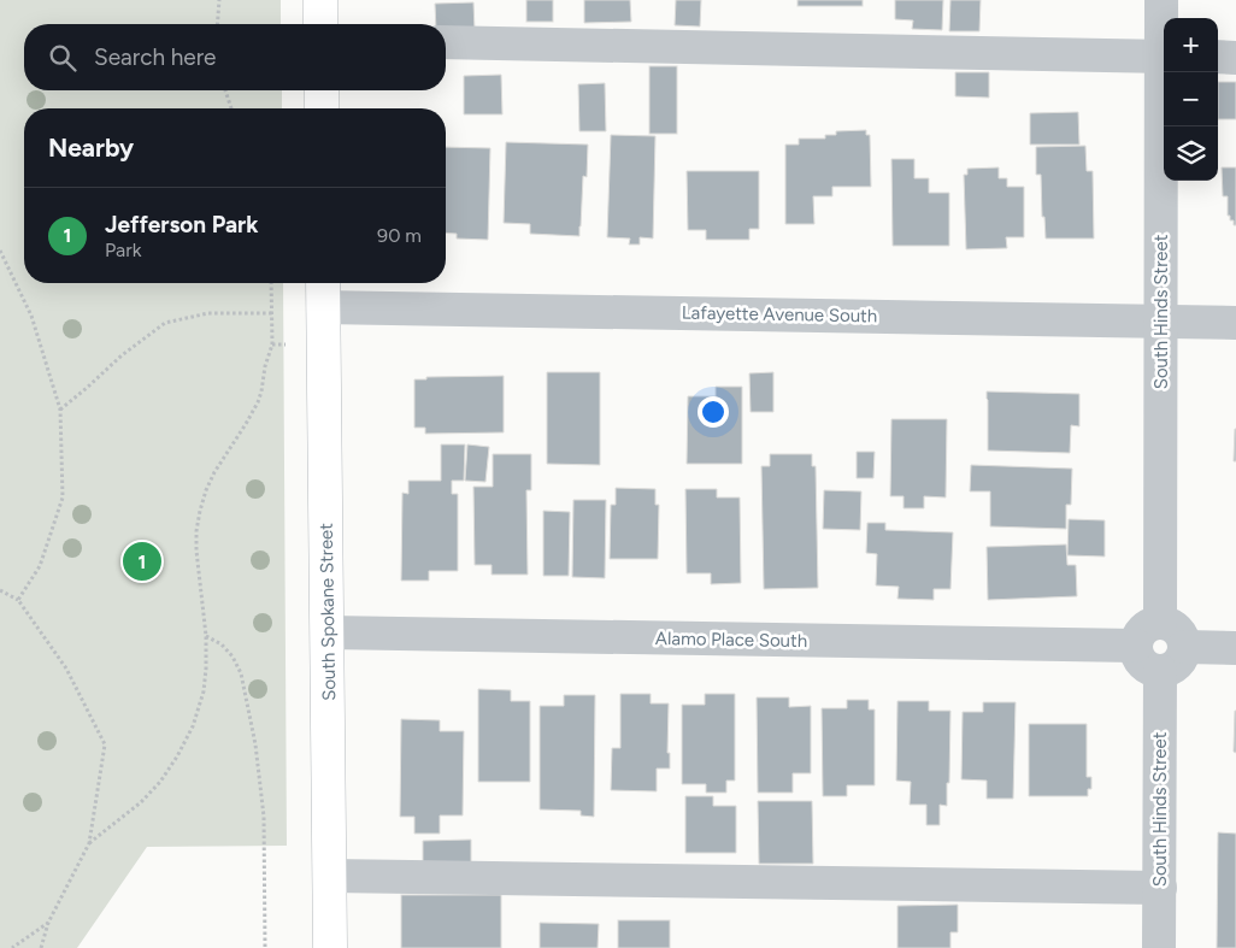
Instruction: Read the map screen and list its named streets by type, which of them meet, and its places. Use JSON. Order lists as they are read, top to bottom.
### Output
{
  "streets": {
    "main road": ["South Spokane Street"],
    "street": ["South Hinds Street", "Lafayette Avenue South", "Alamo Place South"]
  },
  "crossings": [
    ["South Hinds Street", "Lafayette Avenue South"],
    ["South Hinds Street", "Alamo Place South"],
    ["Lafayette Avenue South", "South Spokane Street"],
    ["South Spokane Street", "Alamo Place South"]
  ],
  "page": {
    "map_buttons": ["+", "−"],
    "search": "Search here",
    "heading": "Nearby",
    "list": [
      {
        "mark": "1",
        "name": "Jefferson Park",
        "note": "Park",
        "value": "90 m"
      }
    ],
    "pins": "1"
  }
}
